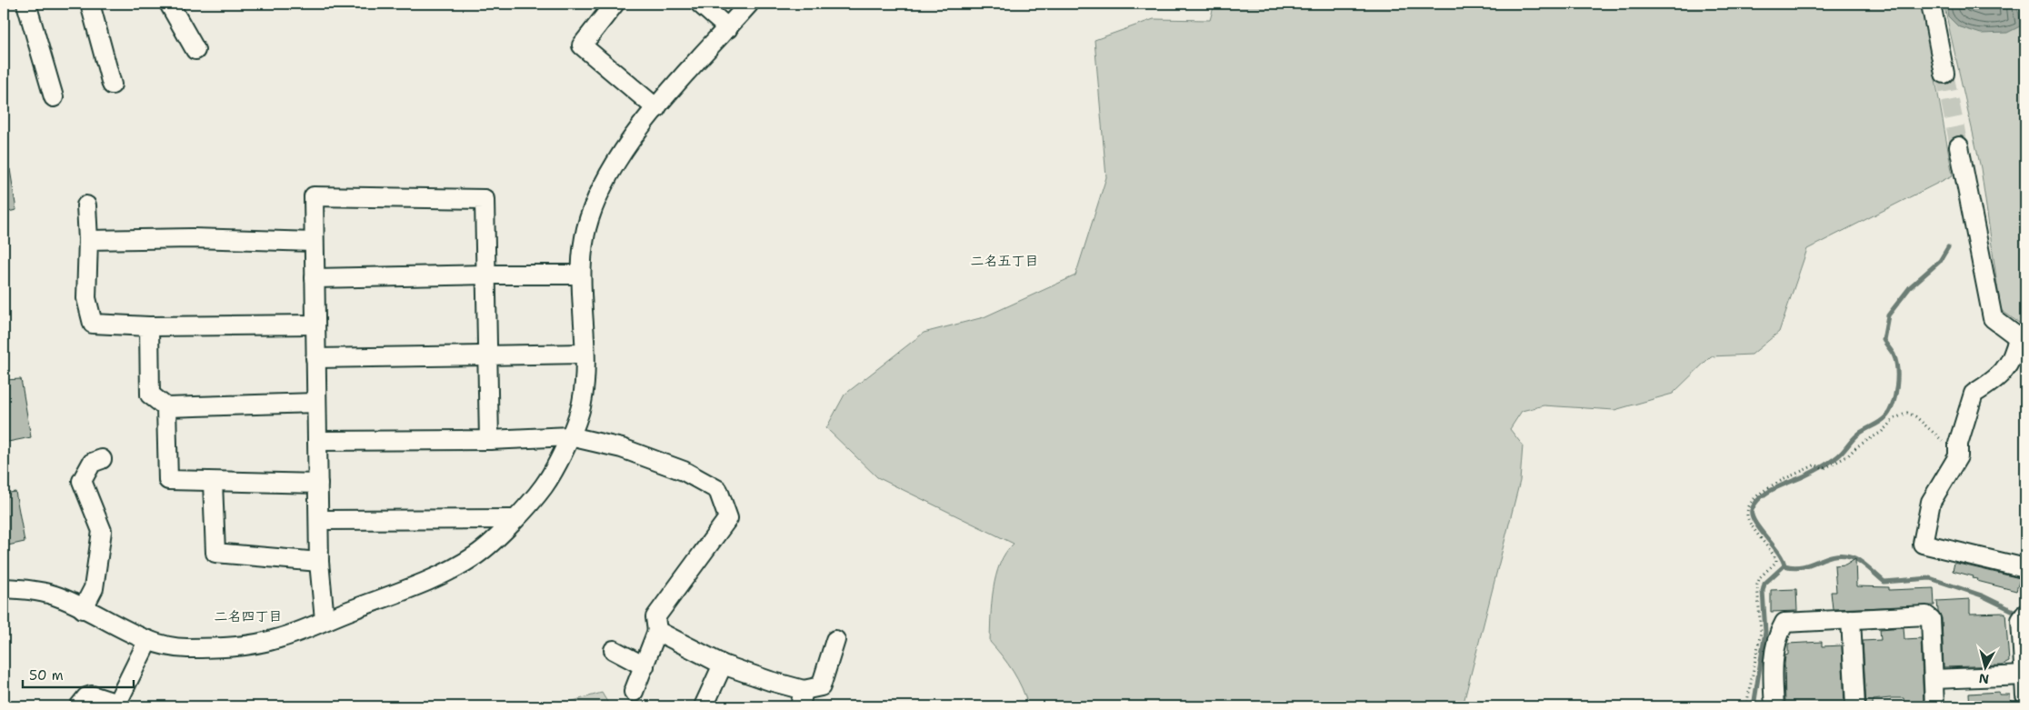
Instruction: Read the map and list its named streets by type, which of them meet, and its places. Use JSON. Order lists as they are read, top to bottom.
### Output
{
  "districts": ["二名五丁目", "二名四丁目"],
  "scale_bar": "50 m",
  "north": "bottom"
}
